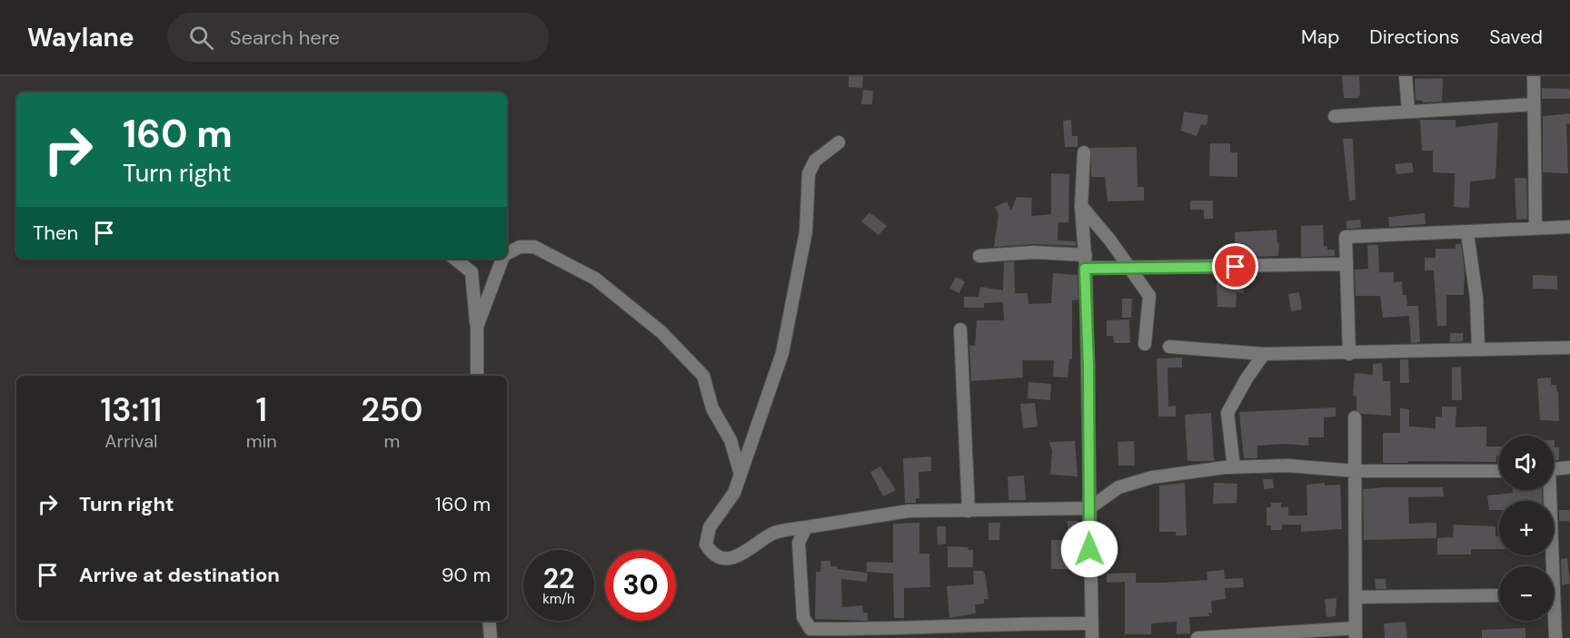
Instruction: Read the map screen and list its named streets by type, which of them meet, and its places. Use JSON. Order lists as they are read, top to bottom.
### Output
{
  "page": {
    "header": "Waylane",
    "search": "Search here",
    "nav": ["Map", "Directions", "Saved"],
    "turn": ["160 m", "Turn right"],
    "then": "Then",
    "eta": [
      "13:11",
      "Arrival",
      "1",
      "min",
      "250",
      "m"
    ],
    "map_buttons": ["+", "−"],
    "list": [
      {
        "name": "Turn right",
        "value": "160 m"
      },
      {
        "name": "Arrive at destination",
        "value": "90 m"
      }
    ],
    "speed": "22 km/h",
    "limit": "30"
  }
}
